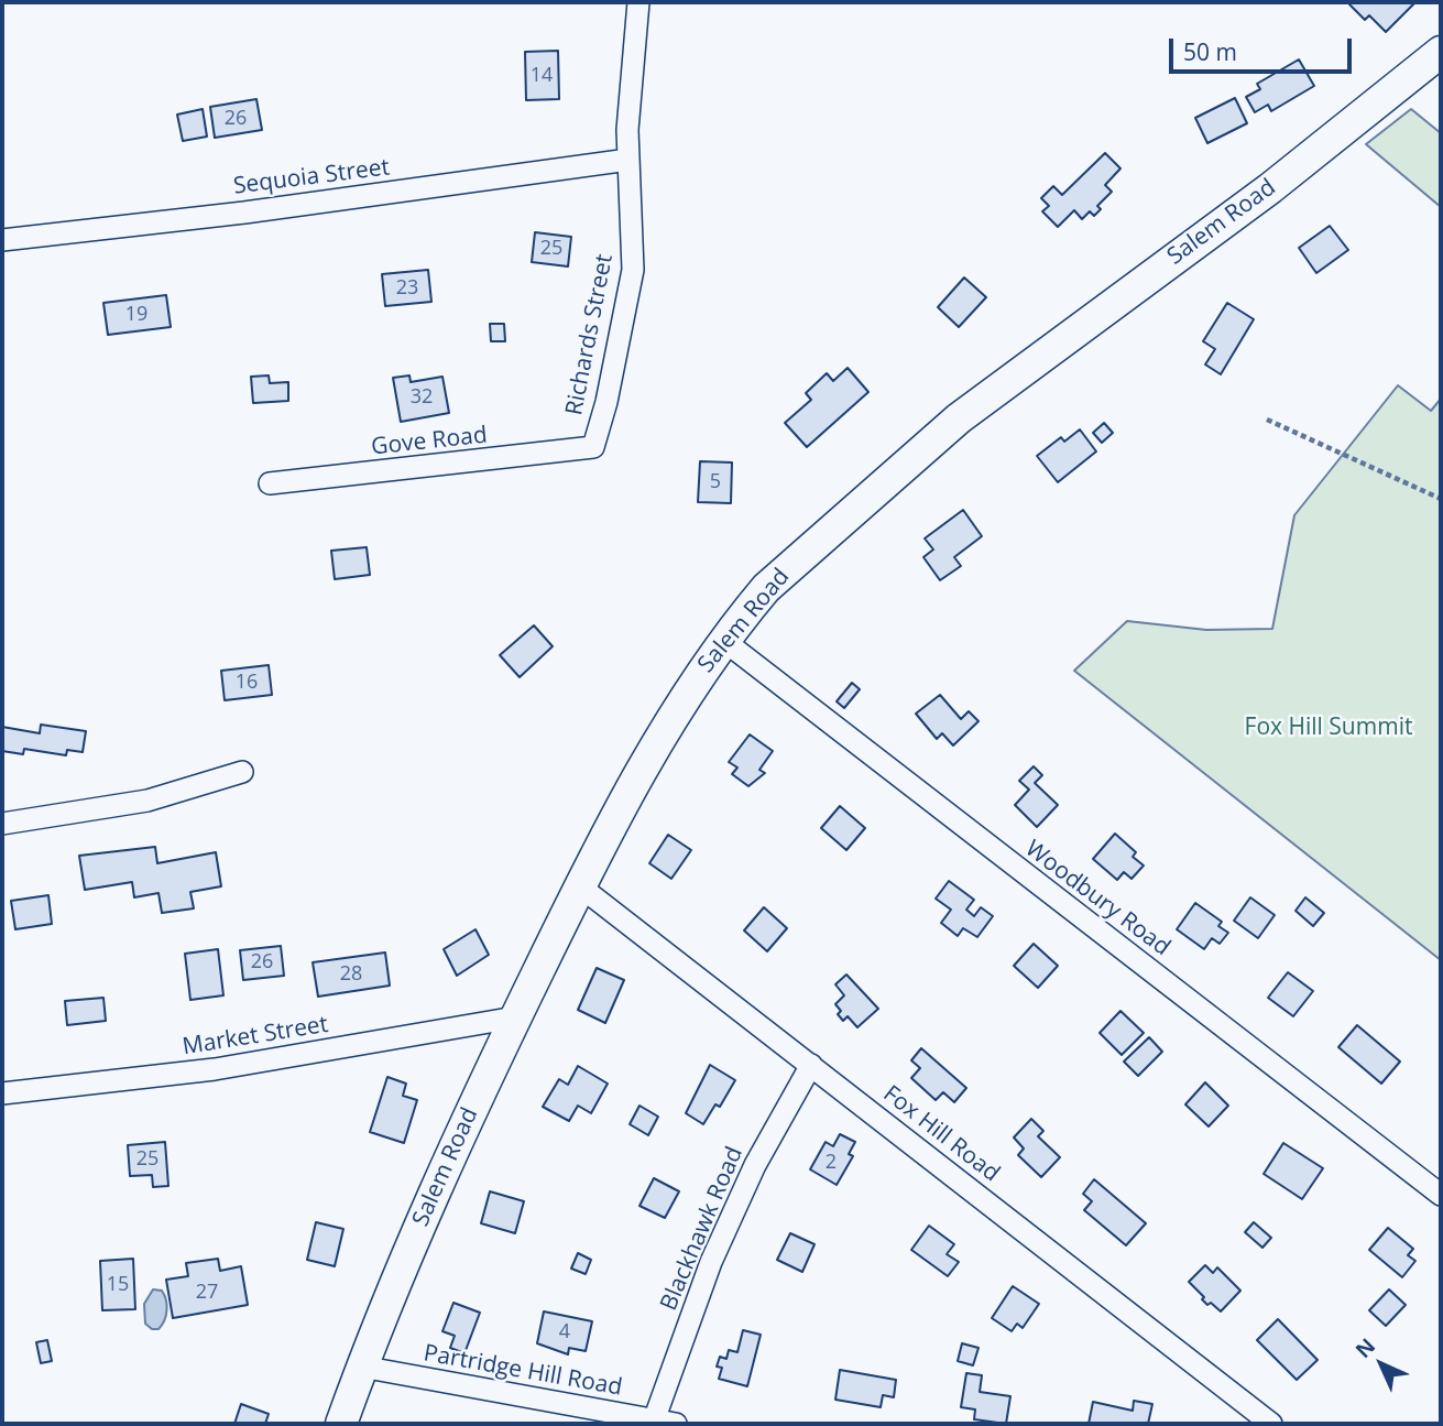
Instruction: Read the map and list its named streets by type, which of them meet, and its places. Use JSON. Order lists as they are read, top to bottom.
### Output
{
  "streets": {
    "main road": ["Salem Road"],
    "street": [
      "Sequoia Street",
      "Richards Street",
      "Gove Road",
      "Woodbury Road",
      "Market Street",
      "Fox Hill Road",
      "Blackhawk Road",
      "Partridge Hill Road"
    ]
  },
  "crossings": [
    ["Sequoia Street", "Richards Street"],
    ["Salem Road", "Woodbury Road"],
    ["Salem Road", "Market Street"],
    ["Salem Road", "Fox Hill Road"],
    ["Salem Road", "Partridge Hill Road"],
    ["Richards Street", "Gove Road"],
    ["Fox Hill Road", "Blackhawk Road"],
    ["Blackhawk Road", "Partridge Hill Road"]
  ],
  "parks": ["Fox Hill Summit"],
  "house_numbers": [
    "14",
    "26",
    "25",
    "23",
    "19",
    "32",
    "5",
    "16",
    "26",
    "28",
    "25",
    "2",
    "15",
    "27",
    "4"
  ],
  "scale_bar": "50 m",
  "north": "top left"
}
